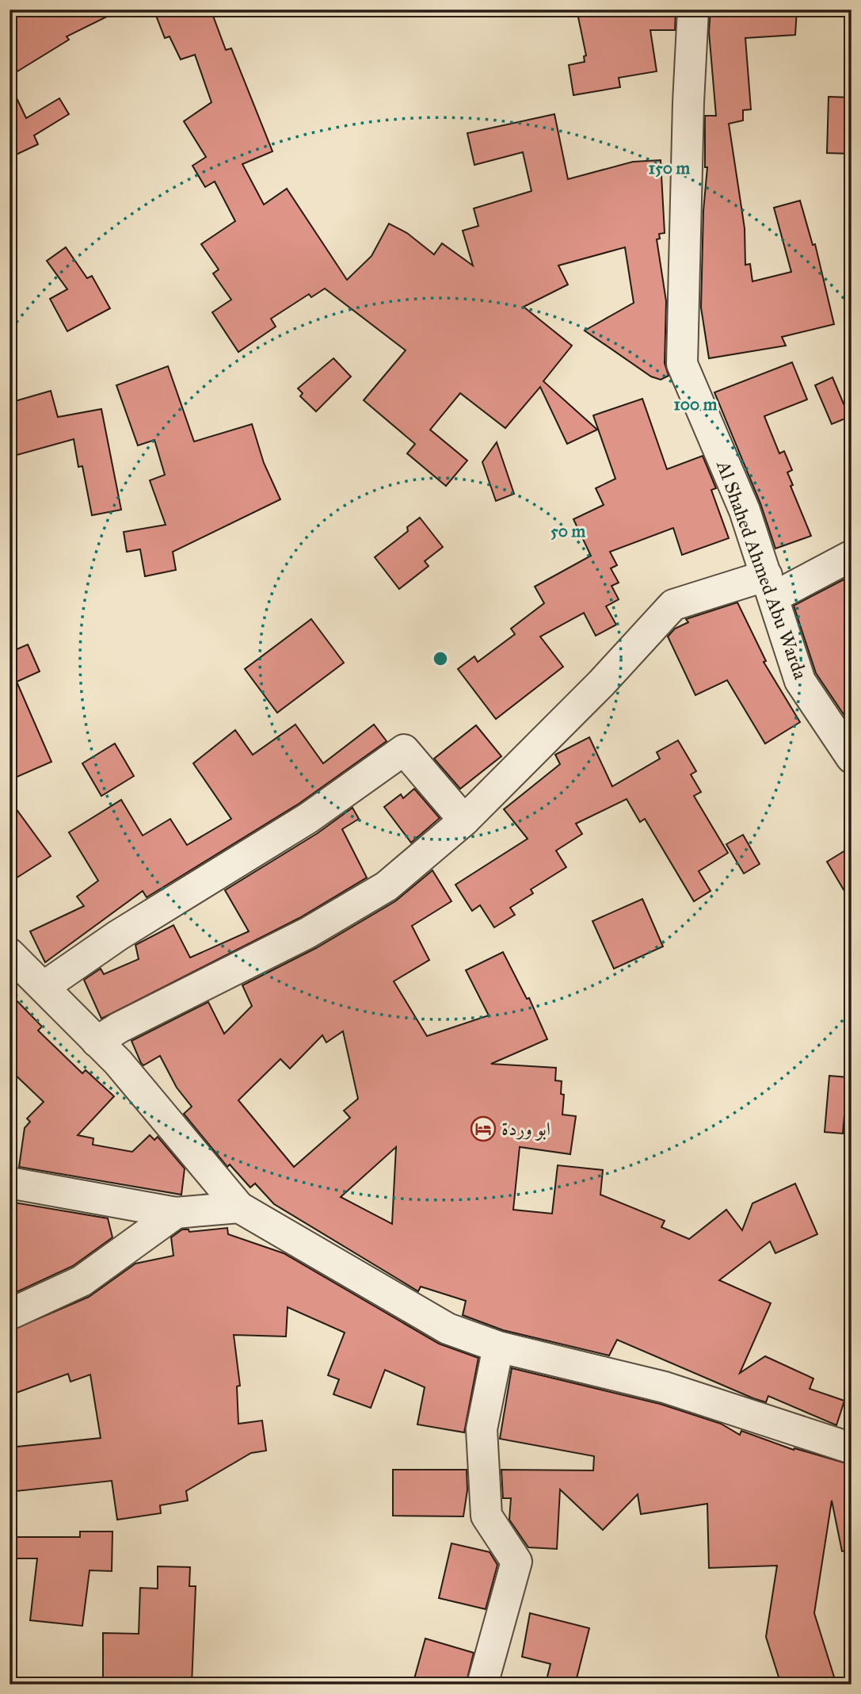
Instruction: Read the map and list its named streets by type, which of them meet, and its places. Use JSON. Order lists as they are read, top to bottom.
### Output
{
  "streets": {
    "street": ["Al Shahed Ahmed Abu Warda"]
  },
  "places": {
    "hotel": ["ابو وردة"]
  },
  "rings": ["150 m", "100 m", "50 m"]
}
